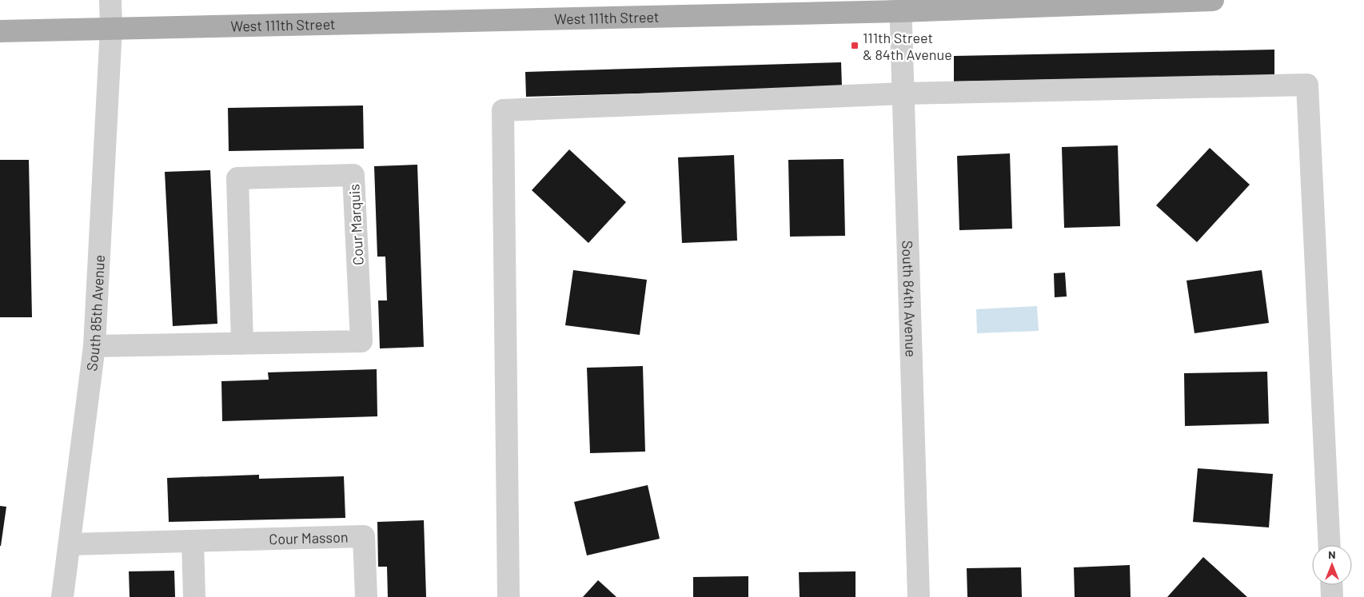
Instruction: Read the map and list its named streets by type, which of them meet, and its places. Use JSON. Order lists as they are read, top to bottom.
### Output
{
  "streets": {
    "main road": ["West 111th Street"],
    "street": [
      "Cour Marquis",
      "South 84th Avenue",
      "South 85th Avenue",
      "Cour Masson"
    ]
  },
  "crossings": [
    ["West 111th Street", "South 84th Avenue"],
    ["West 111th Street", "South 85th Avenue"],
    ["Cour Marquis", "South 85th Avenue"],
    ["South 85th Avenue", "Cour Masson"]
  ],
  "places": {
    "transit": ["111th Street & 84th Avenue"]
  },
  "north": "top"
}
